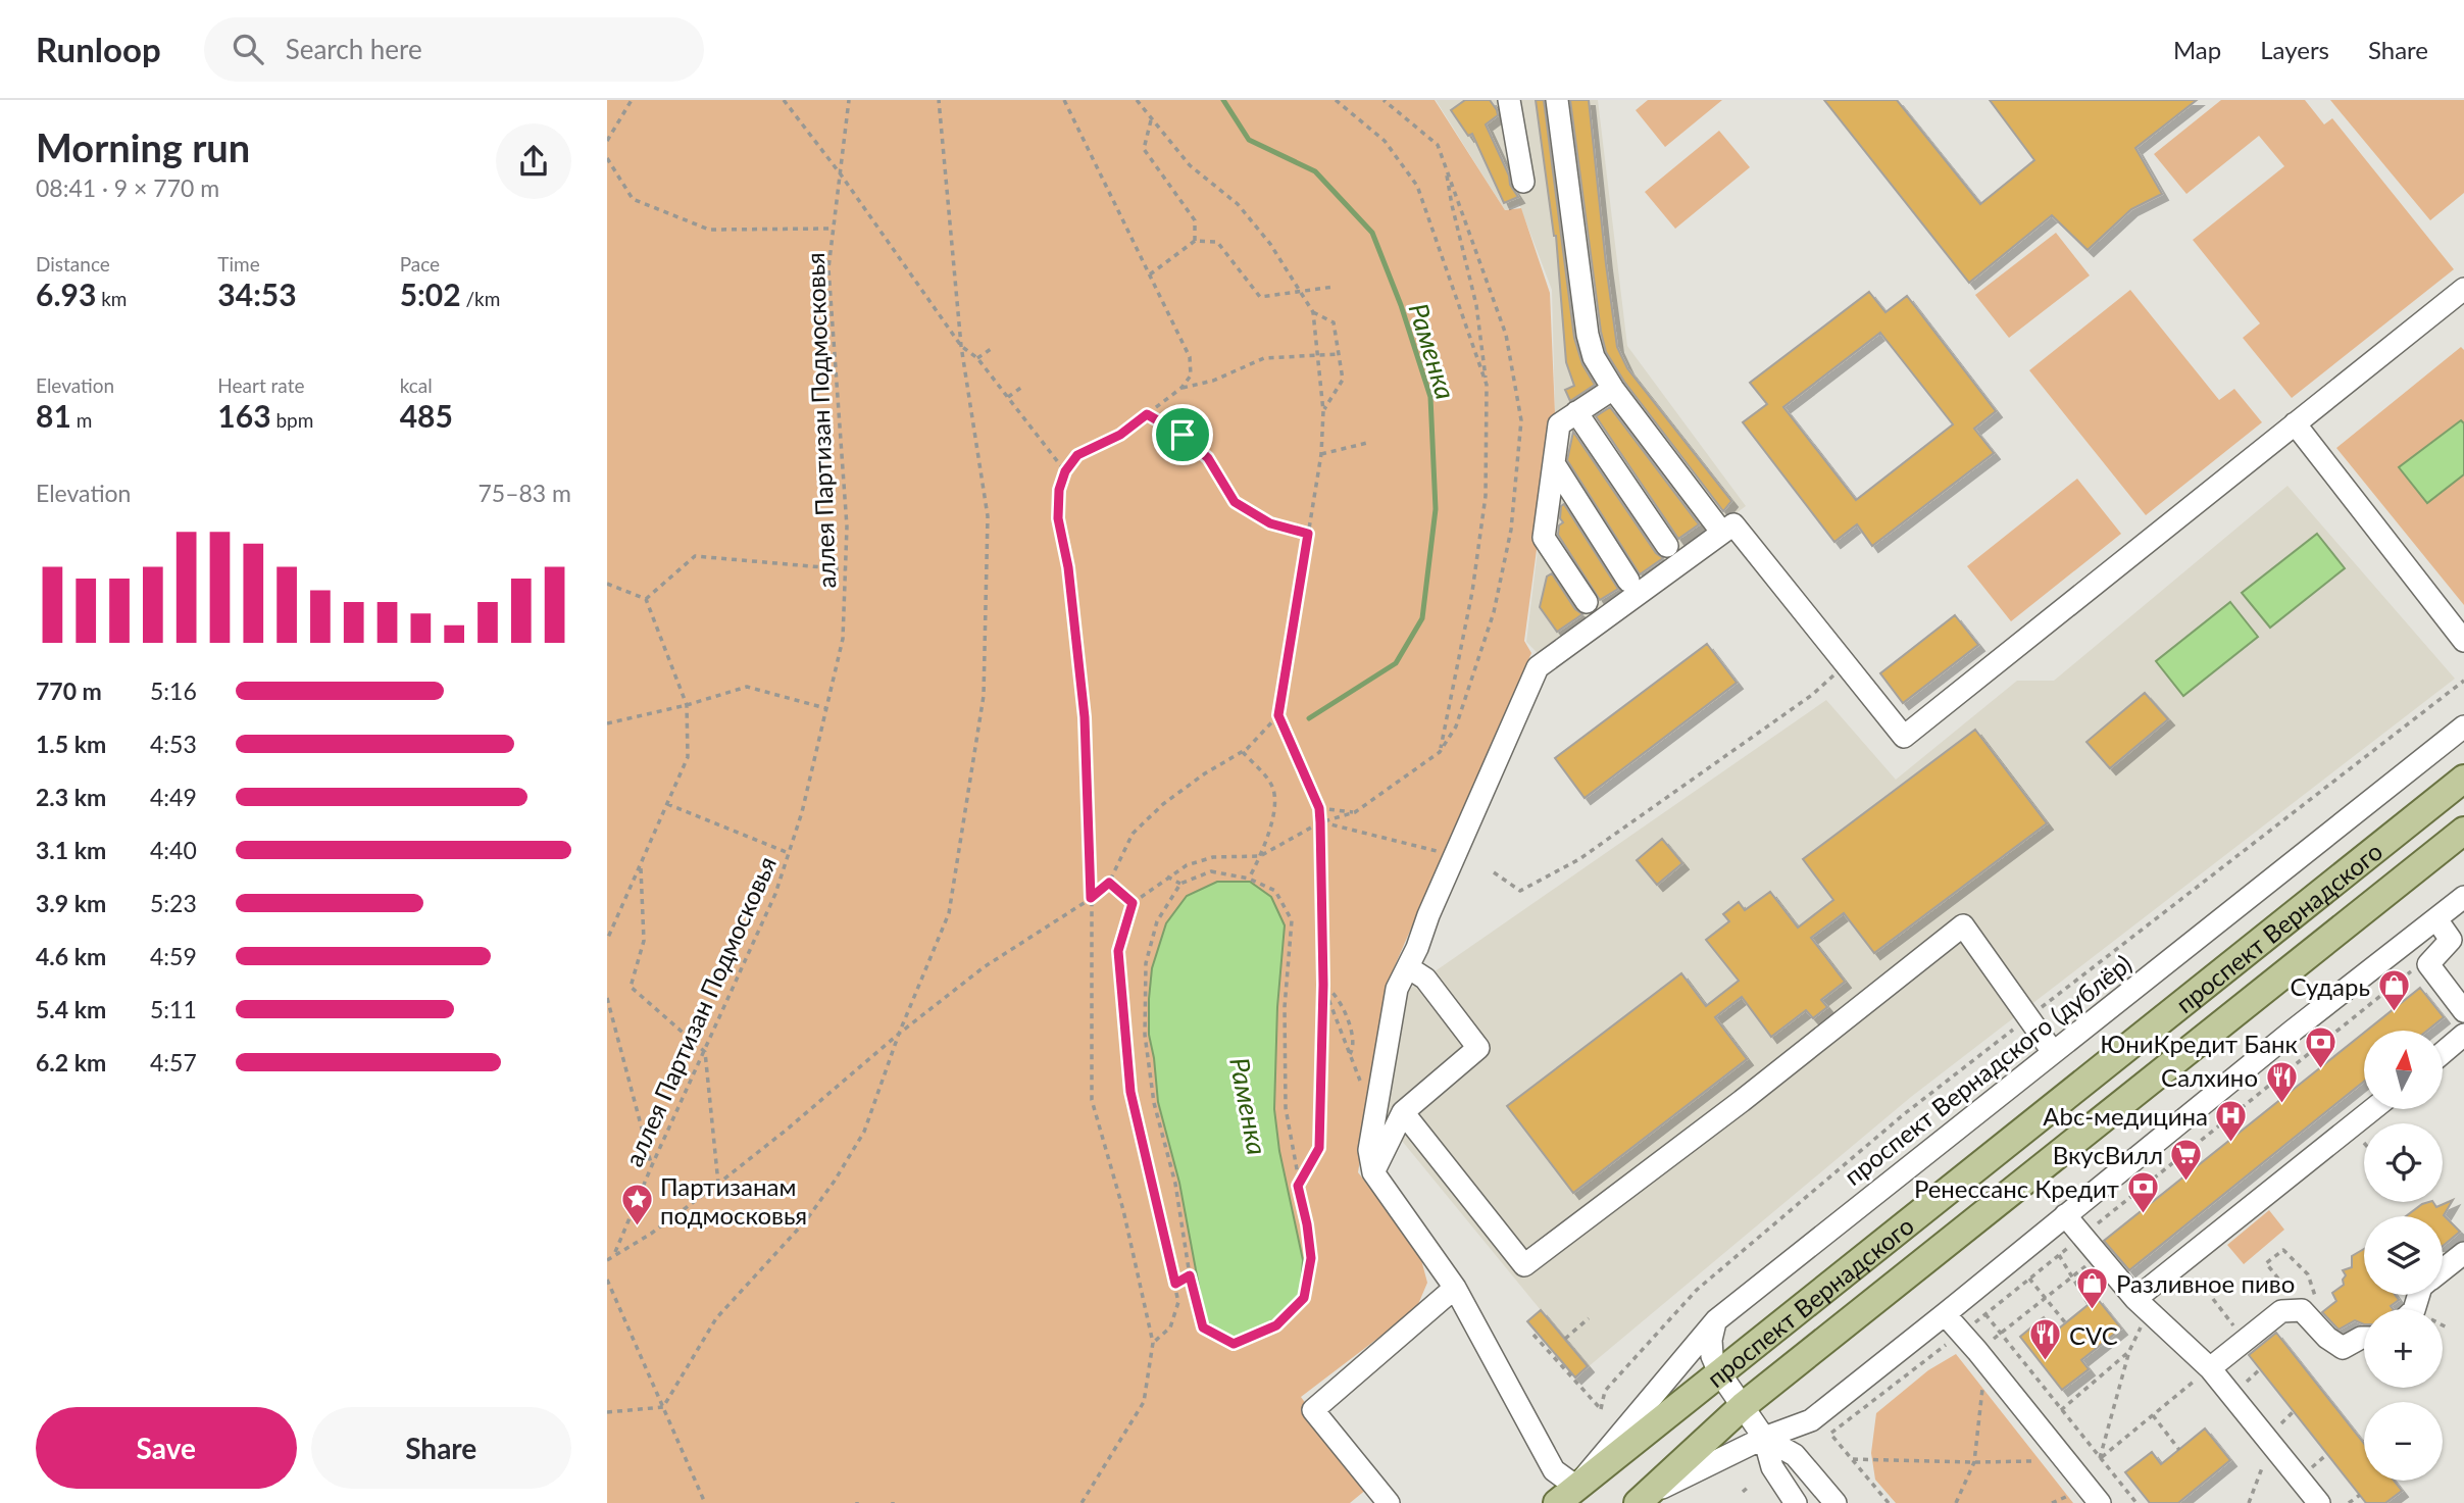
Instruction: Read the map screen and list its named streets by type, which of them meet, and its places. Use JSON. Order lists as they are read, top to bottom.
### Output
{
  "streets": {
    "main road": ["проспект Вернадского"],
    "street": ["проспект Вернадского (дублёр)"],
    "path": ["аллея Партизан Подмосковья"]
  },
  "crossings": [
    ["проспект Вернадского", "проспект Вернадского (дублёр)"]
  ],
  "water": ["Раменка"],
  "places": {
    "shop": ["Сударь", "Разливное пиво"],
    "bank": ["ЮниКредит Банк", "Ренессанс Кредит"],
    "restaurant": ["Салхино", "CVC"],
    "hospital": ["Abc-медицина"],
    "supermarket": ["ВкусВилл"],
    "place": ["Партизанам подмосковья"]
  },
  "north": "top",
  "page": {
    "header": "Runloop",
    "search": "Search here",
    "nav": ["Map", "Layers", "Share"],
    "heading": ["Morning run", "08:41 · 9 × 770 m"],
    "stats": [
      ["Distance", "6.93 km"],
      ["Time", "34:53"],
      ["Pace", "5:02 /km"],
      ["Elevation", "81 m"],
      ["Heart rate", "163 bpm"],
      ["kcal", "485"]
    ],
    "chart": ["Elevation", "75–83 m"],
    "list": [
      {
        "name": "770 m",
        "note": "5:16"
      },
      {
        "name": "1.5 km",
        "note": "4:53"
      },
      {
        "name": "2.3 km",
        "note": "4:49"
      },
      {
        "name": "3.1 km",
        "note": "4:40"
      },
      {
        "name": "3.9 km",
        "note": "5:23"
      },
      {
        "name": "4.6 km",
        "note": "4:59"
      },
      {
        "name": "5.4 km",
        "note": "5:11"
      },
      {
        "name": "6.2 km",
        "note": "4:57"
      }
    ],
    "map_buttons": ["+", "−"],
    "buttons": ["Save", "Share"]
  }
}
